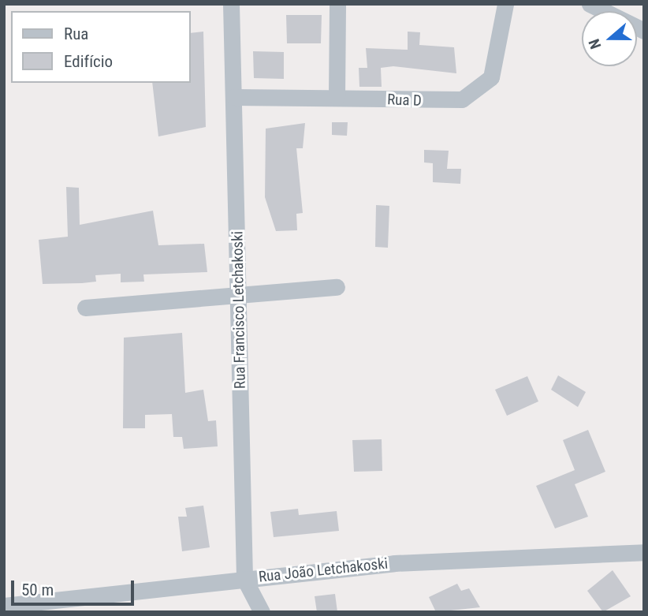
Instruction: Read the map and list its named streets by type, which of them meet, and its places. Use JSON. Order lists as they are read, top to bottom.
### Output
{
  "streets": {
    "street": ["Rua D", "Rua Francisco Letchakoski", "Rua João Letchakoski"]
  },
  "crossings": [
    ["Rua D", "Rua Francisco Letchakoski"],
    ["Rua Francisco Letchakoski", "Rua João Letchakoski"]
  ],
  "legend": ["Rua", "Edifício"],
  "scale_bar": "50 m",
  "north": "left"
}
